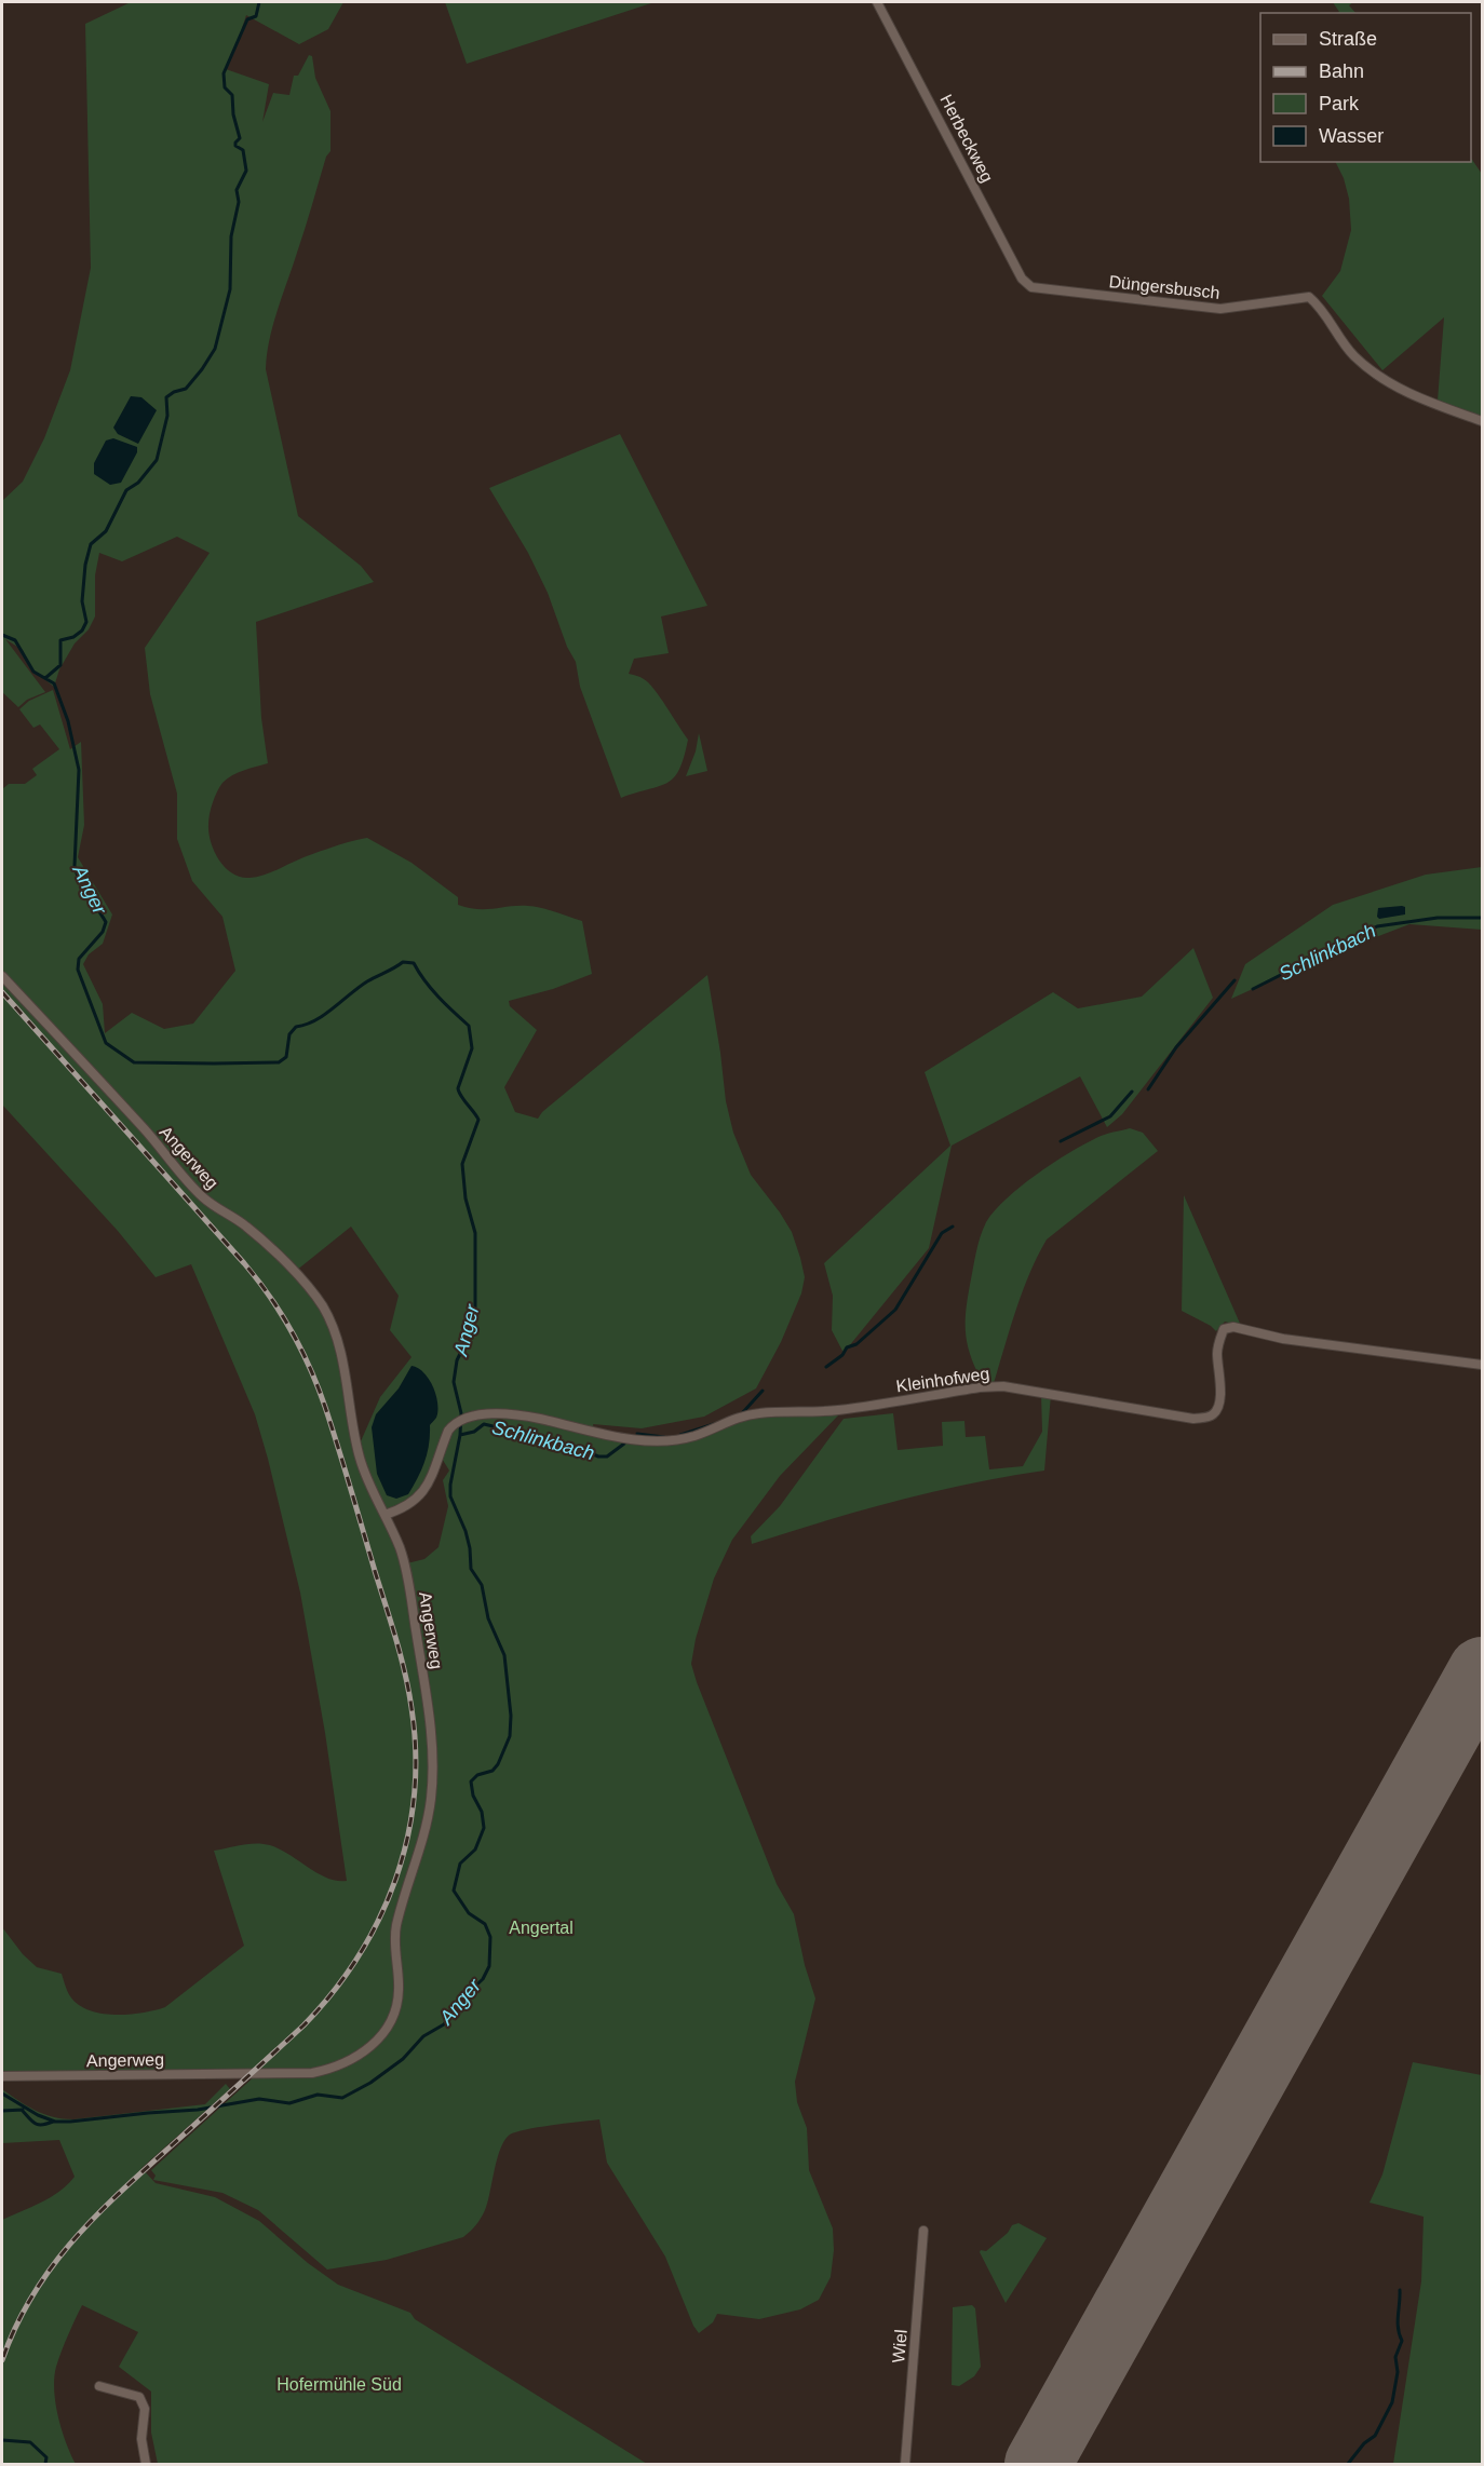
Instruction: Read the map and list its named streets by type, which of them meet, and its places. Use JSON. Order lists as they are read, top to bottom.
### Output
{
  "streets": {
    "street": [
      "Herbeckweg",
      "Düngersbusch",
      "Angerweg",
      "Kleinhofweg",
      "Wiel"
    ]
  },
  "crossings": [
    ["Herbeckweg", "Düngersbusch"],
    ["Angerweg", "Kleinhofweg"]
  ],
  "water": ["Anger", "Schlinkbach"],
  "parks": ["Angertal", "Hofermühle Süd"],
  "legend": [
    "Straße",
    "Bahn",
    "Park",
    "Wasser"
  ]
}
